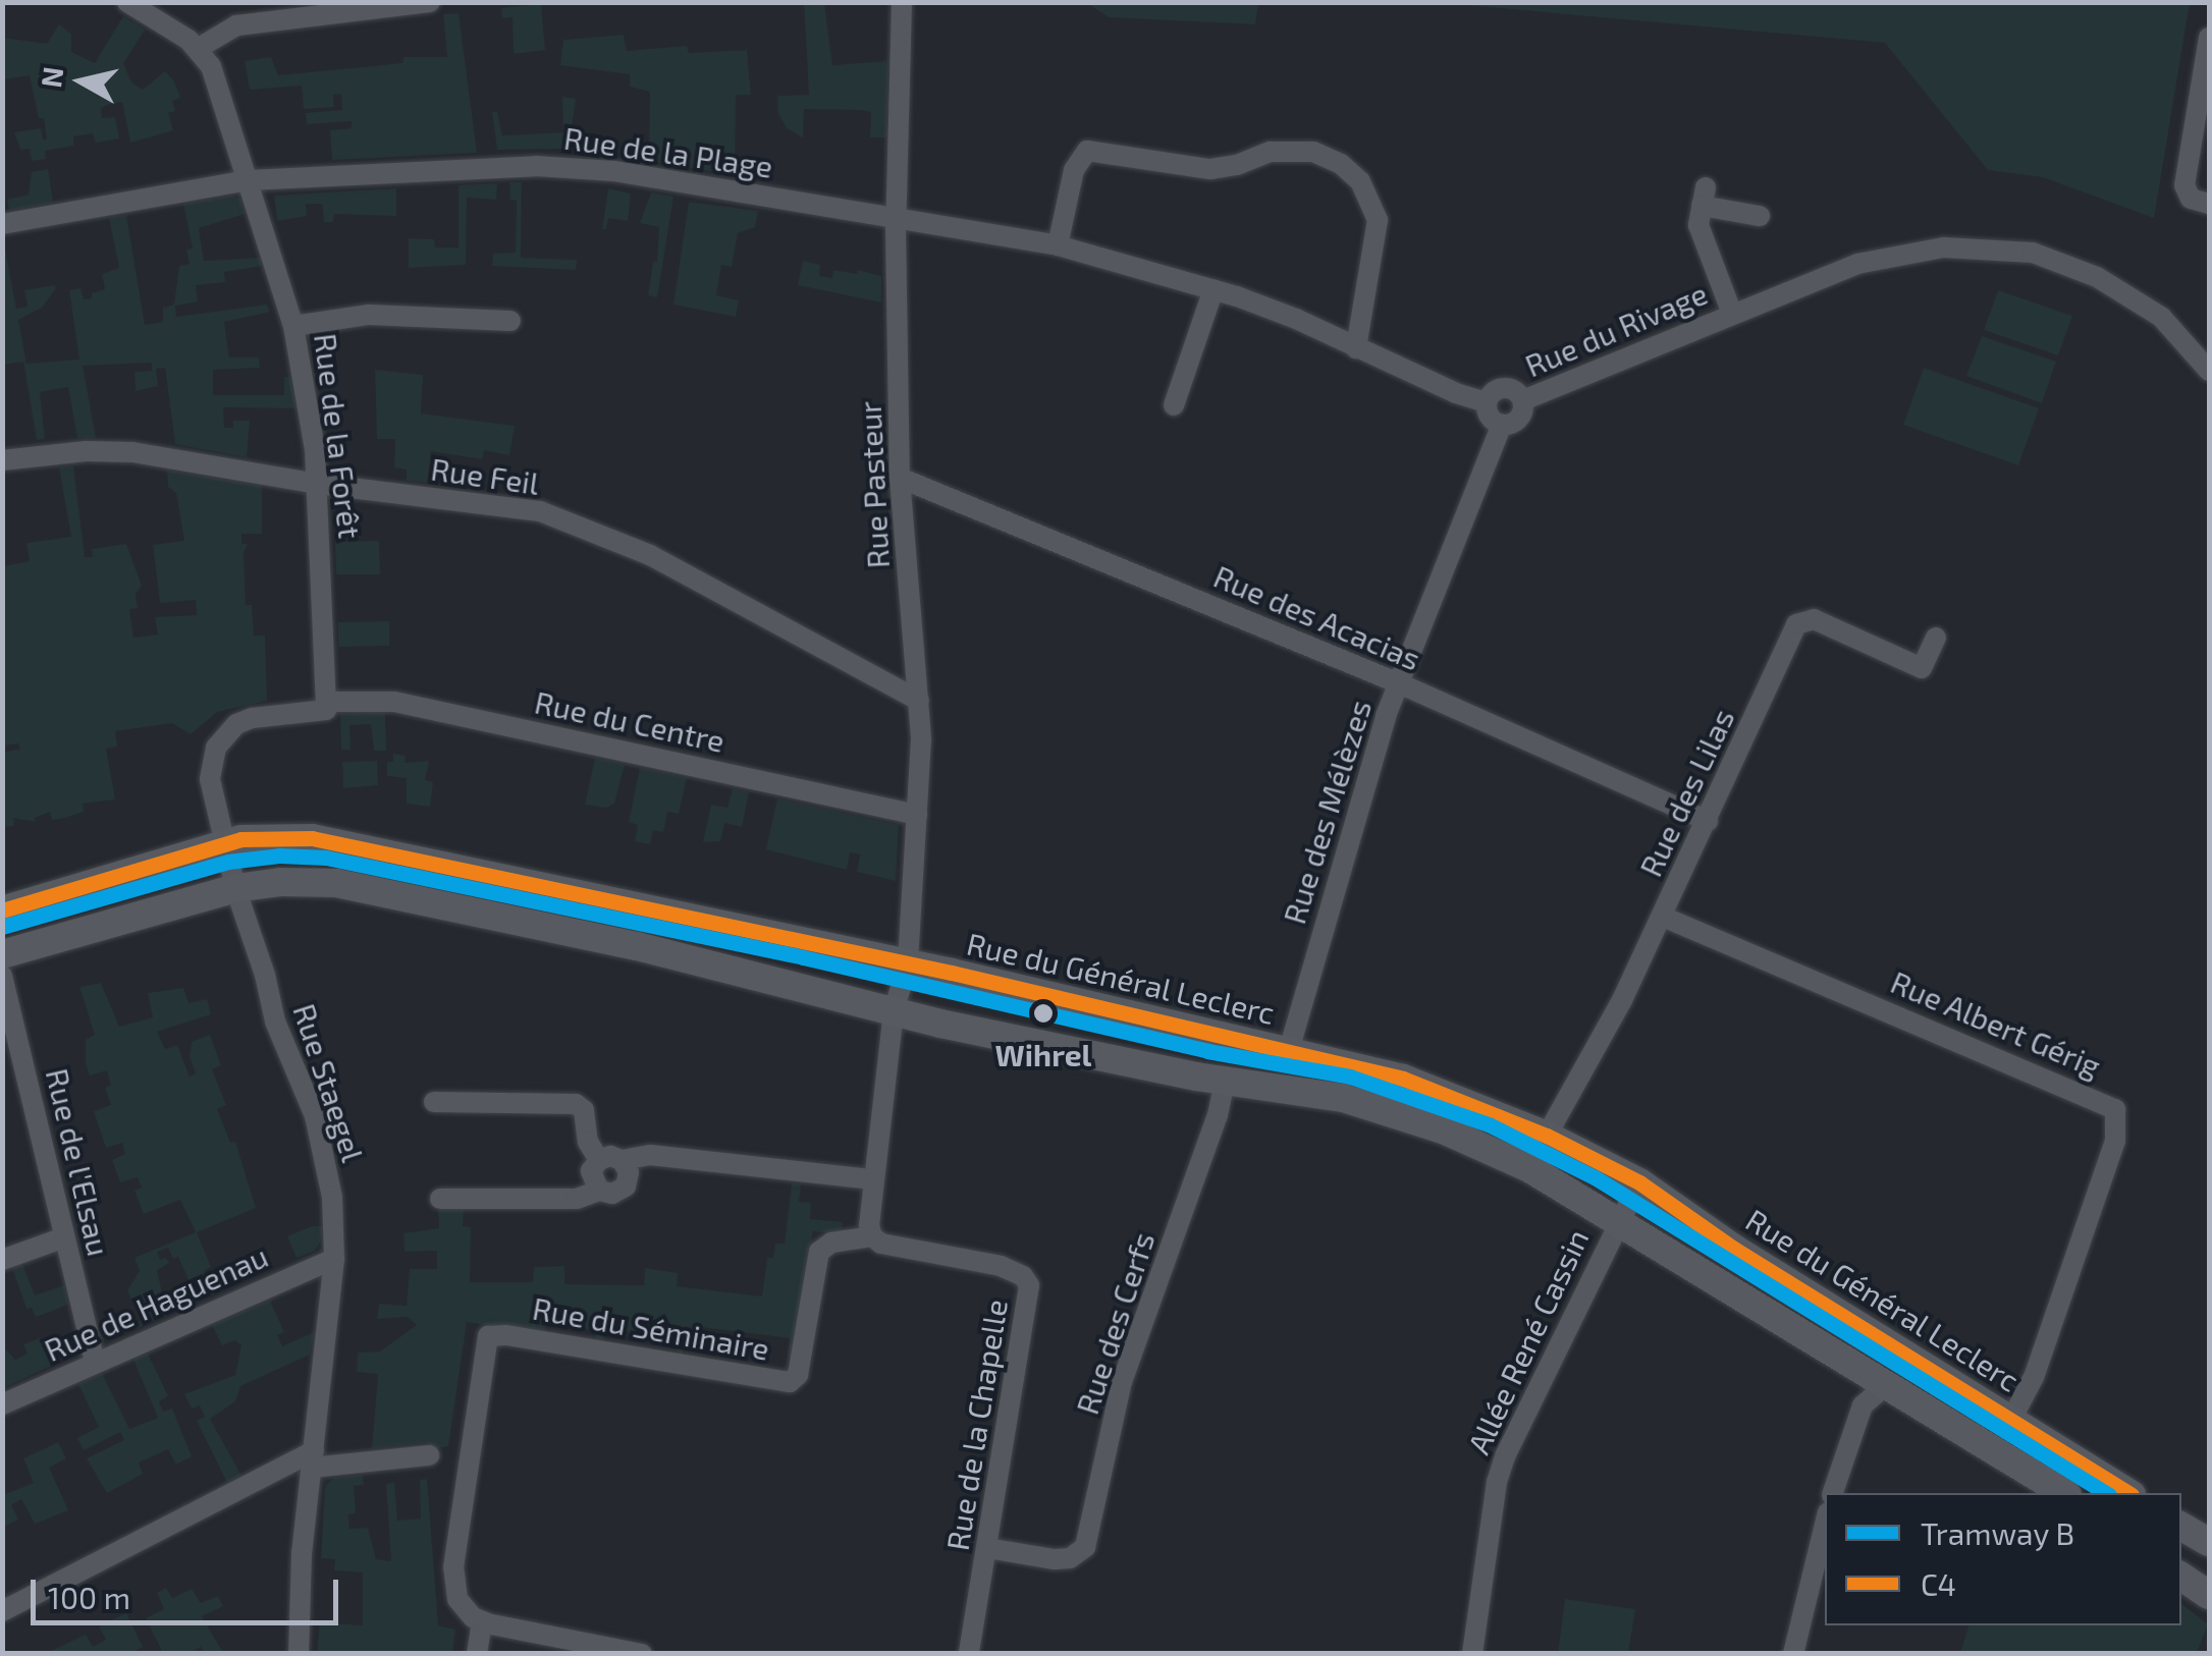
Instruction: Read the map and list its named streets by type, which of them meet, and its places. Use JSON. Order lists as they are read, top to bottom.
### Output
{
  "streets": {
    "main road": ["Rue du Général Leclerc"],
    "street": [
      "Rue de la Plage",
      "Rue du Rivage",
      "Rue de la Forêt",
      "Rue Feil",
      "Rue Pasteur",
      "Rue des Acacias",
      "Rue du Centre",
      "Rue des Lilas",
      "Rue des Mélèzes",
      "Rue Albert Gérig",
      "Rue Staegel",
      "Rue de l'Elsau",
      "Rue de Haguenau",
      "Rue des Cerfs",
      "Rue du Séminaire",
      "Allée René Cassin",
      "Rue de la Chapelle"
    ]
  },
  "crossings": [
    ["Rue de la Plage", "Rue de la Forêt"],
    ["Rue de la Plage", "Rue Pasteur"],
    ["Rue du Rivage", "Rue des Mélèzes"],
    ["Rue de la Forêt", "Rue Feil"],
    ["Rue de la Forêt", "Rue du Centre"],
    ["Rue Feil", "Rue Pasteur"],
    ["Rue Pasteur", "Rue des Acacias"],
    ["Rue Pasteur", "Rue du Centre"],
    ["Rue Pasteur", "Rue du Général Leclerc"],
    ["Rue des Acacias", "Rue des Lilas"],
    ["Rue des Acacias", "Rue des Mélèzes"],
    ["Rue des Lilas", "Rue du Général Leclerc"],
    ["Rue des Lilas", "Rue Albert Gérig"],
    ["Rue des Mélèzes", "Rue du Général Leclerc"],
    ["Rue du Général Leclerc", "Rue Albert Gérig"],
    ["Rue du Général Leclerc", "Rue Staegel"],
    ["Rue du Général Leclerc", "Allée René Cassin"],
    ["Rue Staegel", "Rue de Haguenau"],
    ["Rue de l'Elsau", "Rue de Haguenau"],
    ["Rue des Cerfs", "Rue de la Chapelle"],
    ["Rue du Séminaire", "Rue de la Chapelle"]
  ],
  "places": ["Wihrel"],
  "lines": ["transit line C4", "tram line B"],
  "legend": ["Tramway B", "C4"],
  "scale_bar": "100 m",
  "north": "left"
}
